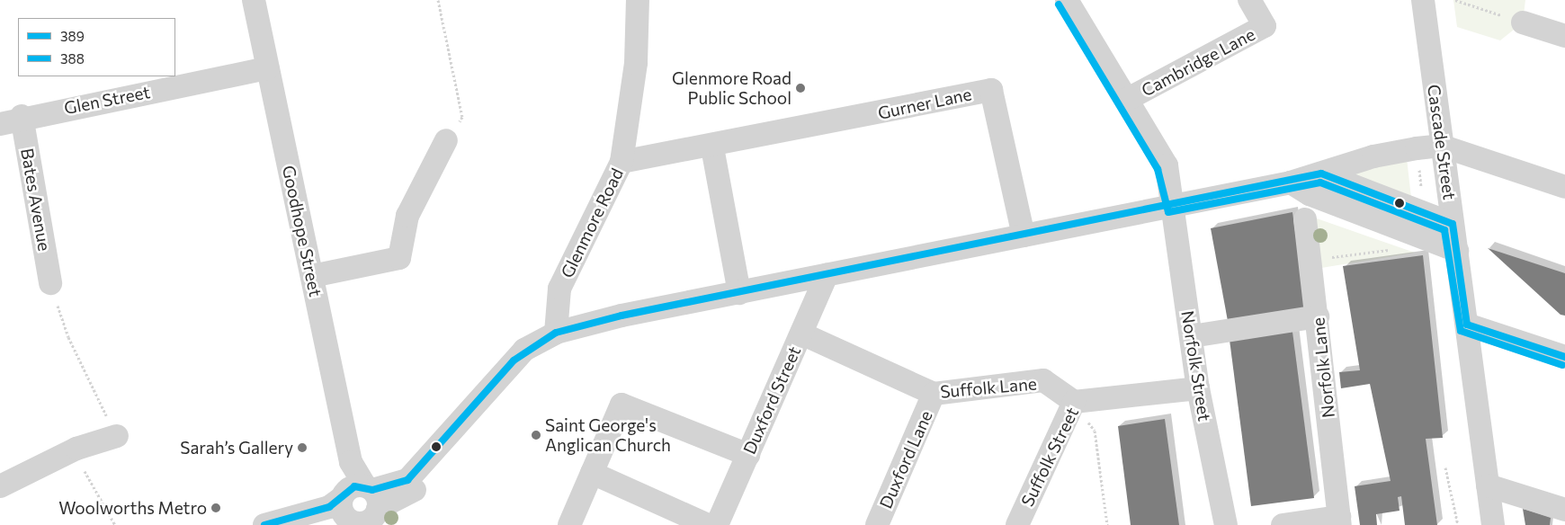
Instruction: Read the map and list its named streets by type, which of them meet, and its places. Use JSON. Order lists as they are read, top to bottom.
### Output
{
  "streets": {
    "street": [
      "Cambridge Lane",
      "Glen Street",
      "Gurner Lane",
      "Cascade Street",
      "Bates Avenue",
      "Glenmore Road",
      "Goodhope Street",
      "Norfolk Street",
      "Norfolk Lane",
      "Suffolk Lane",
      "Duxford Street",
      "Suffolk Street",
      "Duxford Lane"
    ]
  },
  "crossings": [
    ["Cambridge Lane", "Norfolk Street"],
    ["Glen Street", "Bates Avenue"],
    ["Glen Street", "Goodhope Street"],
    ["Gurner Lane", "Glenmore Road"],
    ["Norfolk Street", "Suffolk Street"],
    ["Suffolk Lane", "Duxford Street"],
    ["Suffolk Lane", "Suffolk Street"],
    ["Suffolk Lane", "Duxford Lane"]
  ],
  "places": [
    "Glenmore Road Public School",
    "Saint George's Anglican Church",
    "Sarah’s Gallery",
    "Woolworths Metro"
  ],
  "lines": ["transit line 388", "transit line 389"],
  "legend": ["389", "388"]
}
